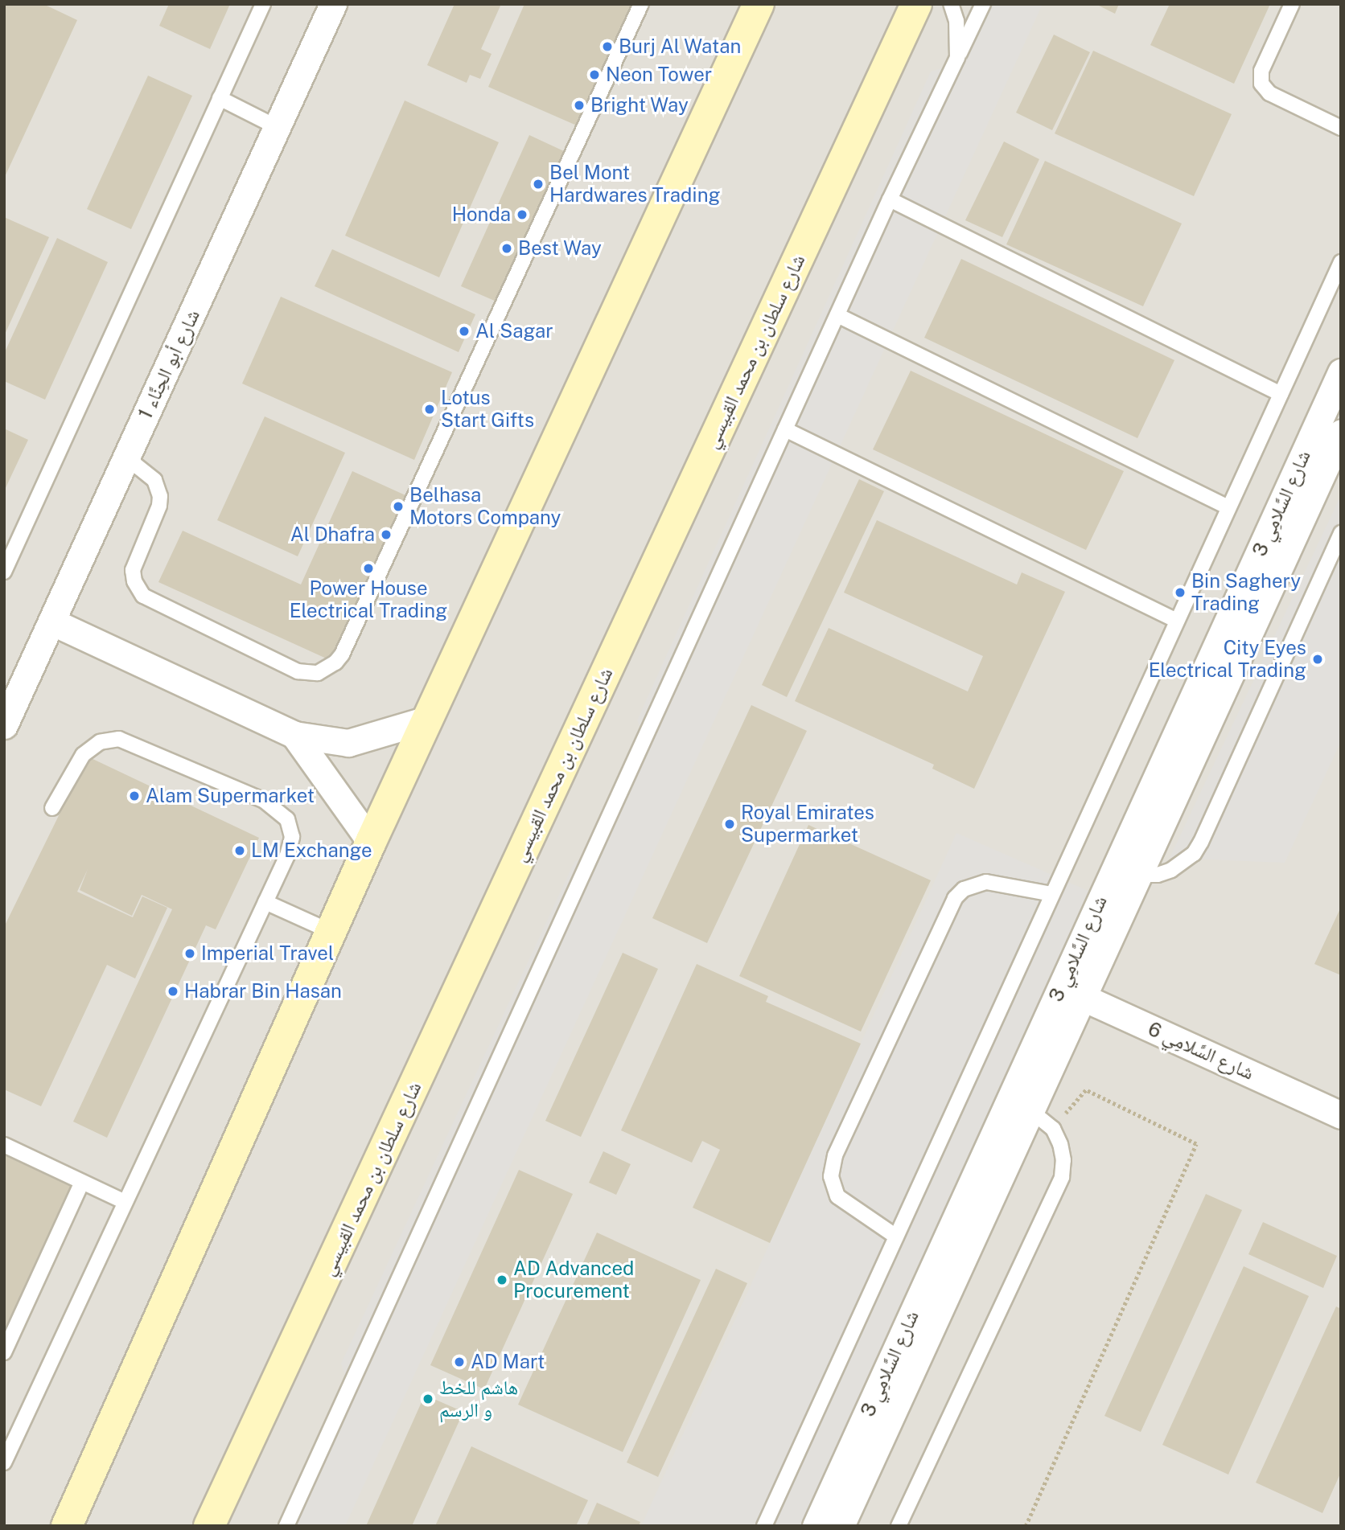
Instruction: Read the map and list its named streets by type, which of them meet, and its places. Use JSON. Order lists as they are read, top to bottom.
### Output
{
  "streets": {
    "main road": ["شارع سلطان بن محمد القبيسي"],
    "street": ["شارع أبو الحِنَّاء 1", "شارع السَّلامِي 3", "شارع السَّلامِي 6"]
  },
  "crossings": [
    ["شارع السَّلامِي 3", "شارع السَّلامِي 6"]
  ],
  "places": [
    "Burj Al Watan",
    "Neon Tower",
    "Bright Way",
    "Bel Mont Hardwares Trading",
    "Honda",
    "Best Way",
    "Al Sagar",
    "Lotus Start Gifts",
    "Belhasa Motors Company",
    "Al Dhafra",
    "Power House Electrical Trading",
    "Bin Saghery Trading",
    "City Eyes Electrical Trading",
    "Alam Supermarket",
    "Royal Emirates Supermarket",
    "LM Exchange",
    "Imperial Travel",
    "Habrar Bin Hasan",
    "AD Advanced Procurement",
    "AD Mart",
    "هاشم للخط و الرسم"
  ]
}
